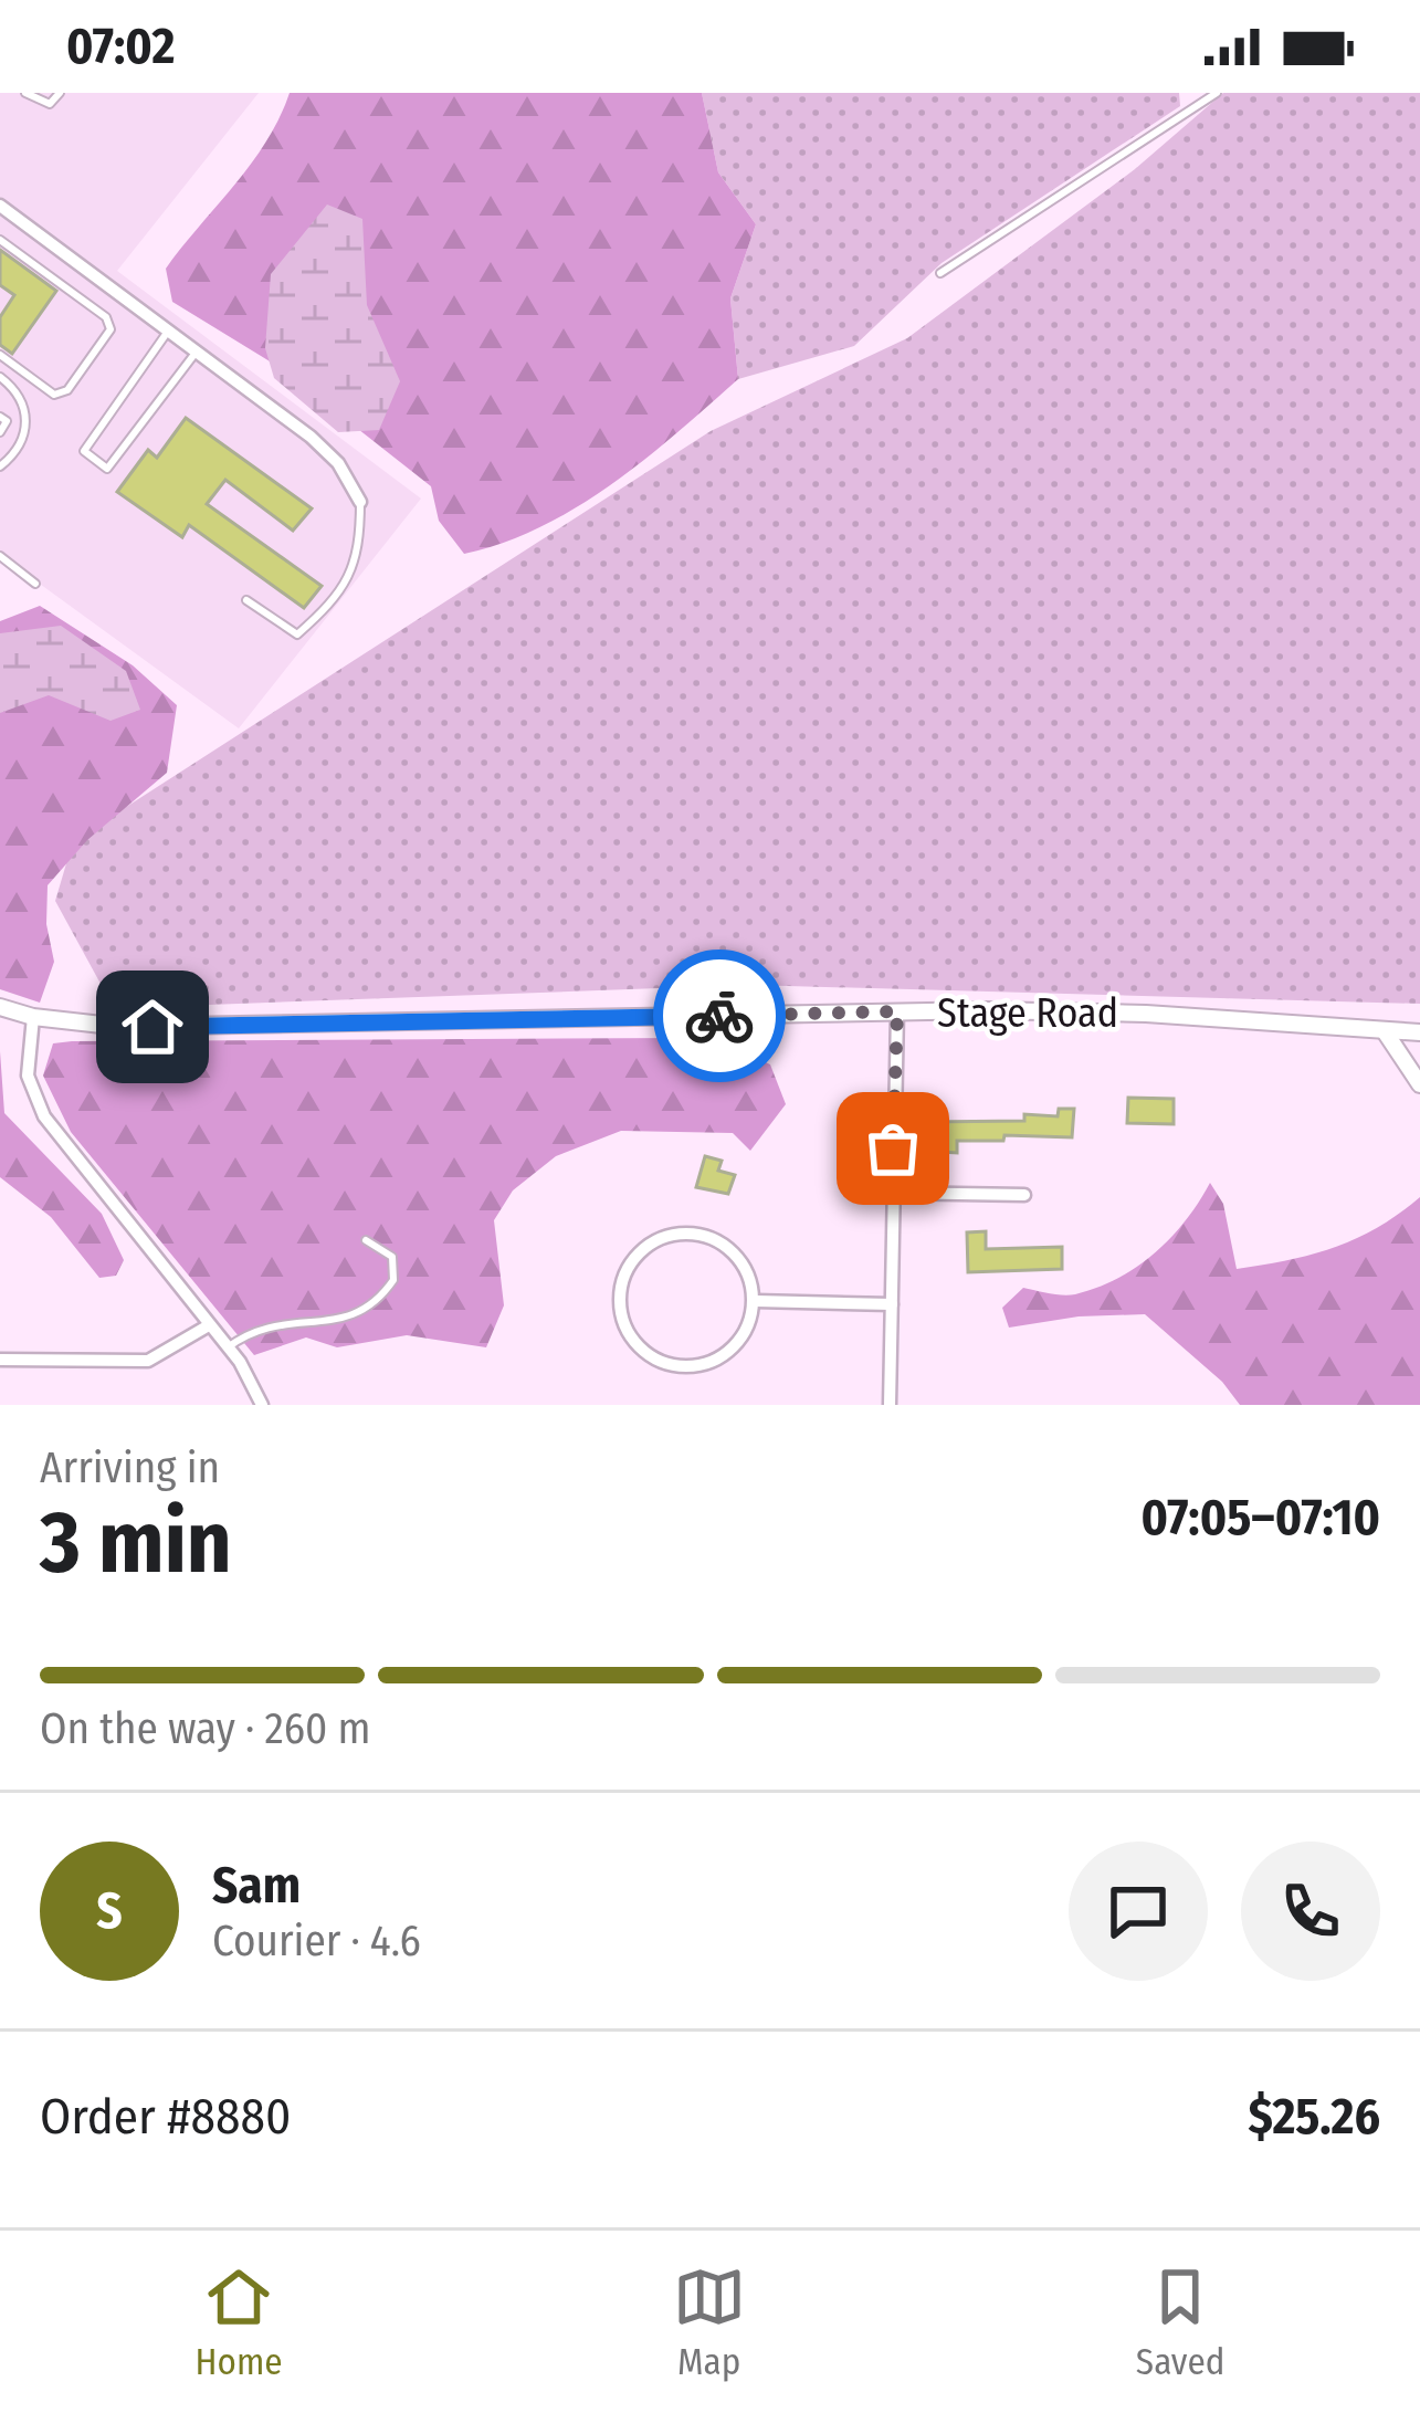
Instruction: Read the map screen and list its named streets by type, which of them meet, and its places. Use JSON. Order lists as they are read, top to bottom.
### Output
{
  "streets": {
    "street": ["Stage Road"]
  },
  "page": {
    "status": "07:02",
    "heading": ["3 min", "Arriving in", "07:05–07:10"],
    "panel": [
      "Sam",
      "Courier · 4.6",
      "Order #8880",
      "$25.26"
    ],
    "bar": "On the way · 260 m",
    "round": "S",
    "tabs": ["Home", "Map", "Saved"]
  }
}
